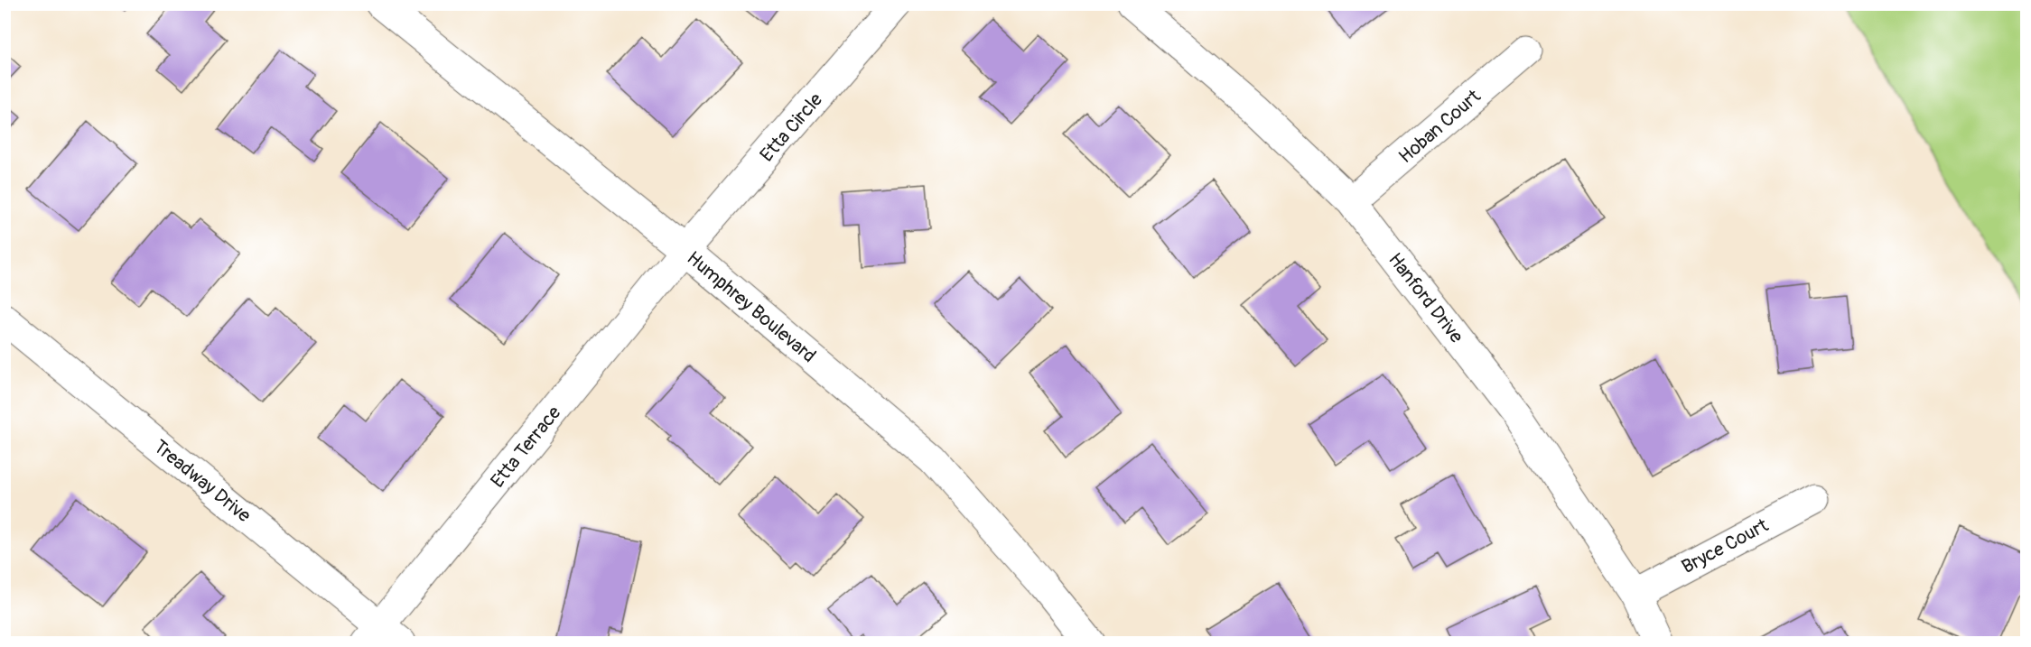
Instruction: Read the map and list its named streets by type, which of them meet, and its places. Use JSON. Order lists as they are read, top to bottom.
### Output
{
  "streets": {
    "street": [
      "Hoban Court",
      "Etta Circle",
      "Hanford Drive",
      "Humphrey Boulevard",
      "Etta Terrace",
      "Treadway Drive",
      "Bryce Court"
    ]
  },
  "crossings": [
    ["Hoban Court", "Hanford Drive"],
    ["Etta Circle", "Humphrey Boulevard"],
    ["Etta Circle", "Etta Terrace"],
    ["Hanford Drive", "Bryce Court"],
    ["Humphrey Boulevard", "Etta Terrace"],
    ["Etta Terrace", "Treadway Drive"]
  ]
}
